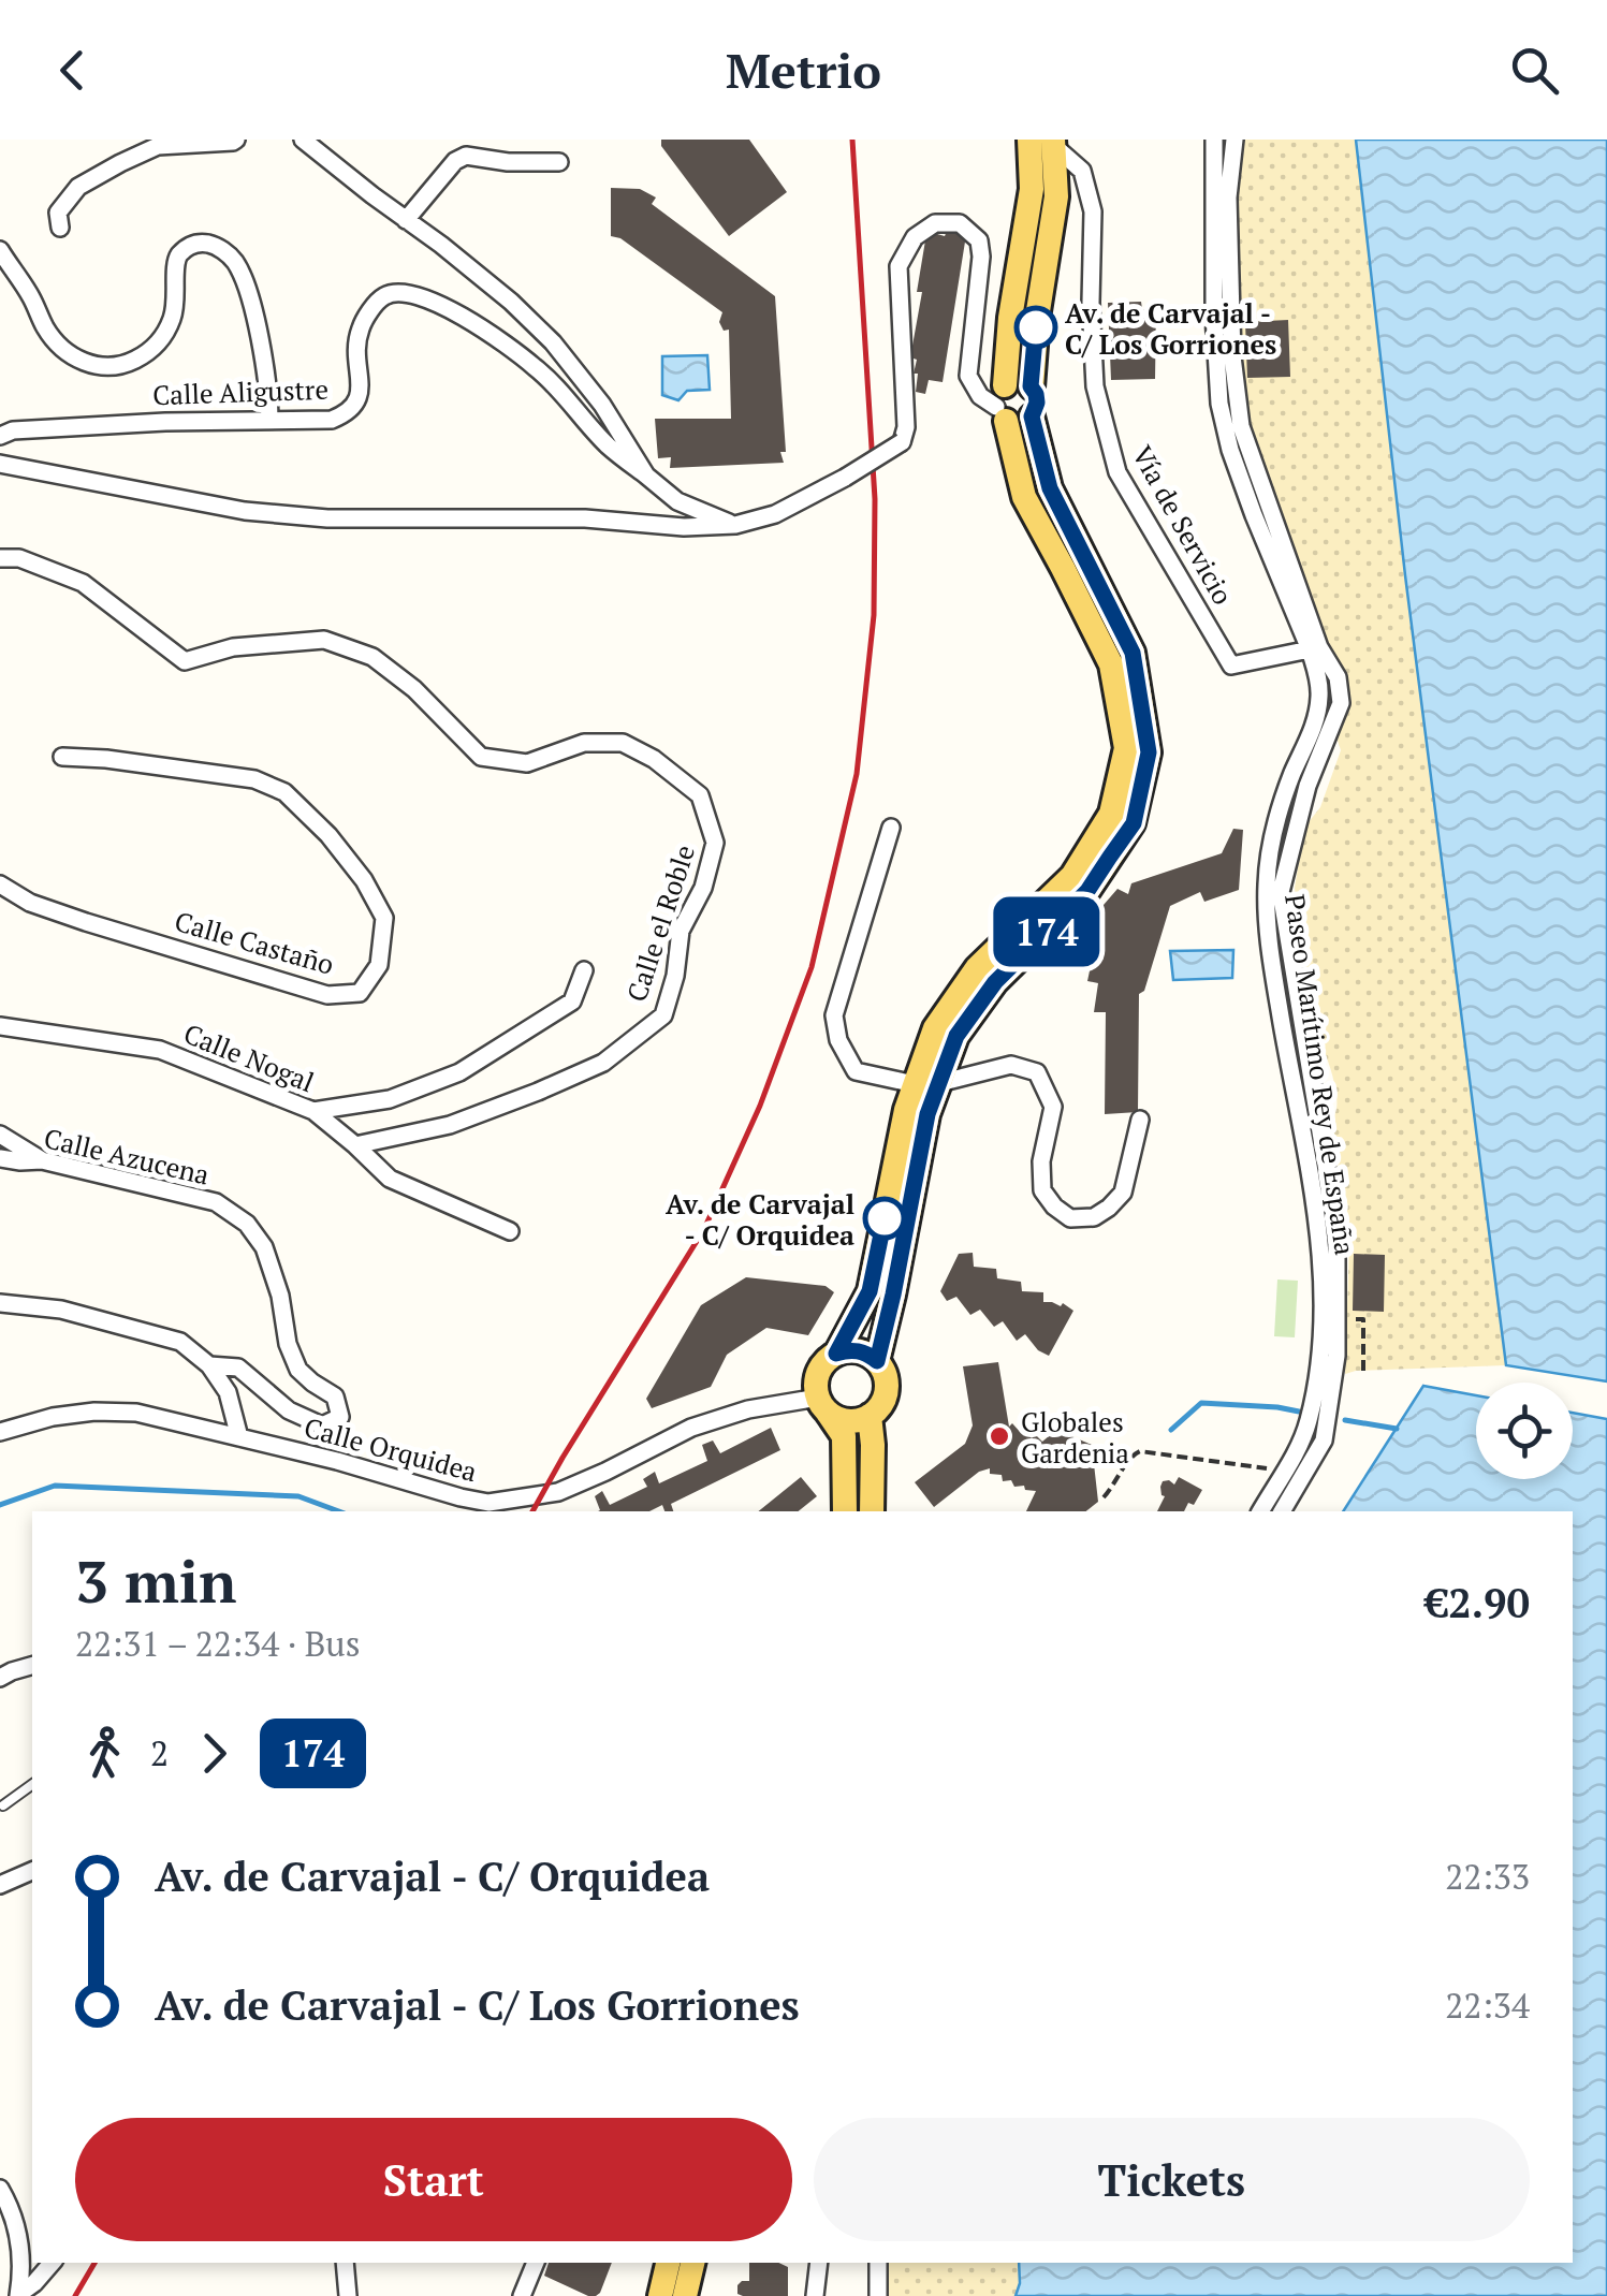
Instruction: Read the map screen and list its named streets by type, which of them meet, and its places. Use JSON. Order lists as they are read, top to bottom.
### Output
{
  "streets": {
    "street": [
      "Calle Aligustre",
      "Vía de Servicio",
      "Calle el Roble",
      "Calle Castaño",
      "Calle Nogal",
      "Paseo Marítimo Rey de España",
      "Calle Azucena",
      "Calle Orquidea"
    ]
  },
  "crossings": [
    ["Vía de Servicio", "Paseo Marítimo Rey de España"],
    ["Calle el Roble", "Calle Nogal"]
  ],
  "places": ["Av. de Carvajal - C/ Los Gorriones", "Av. de Carvajal - C/ Orquidea", "Globales Gardenia"],
  "lines": ["bus line 174"],
  "page": {
    "header": "Metrio",
    "on_map": "174",
    "heading": ["3 min", "22:31 – 22:34 · Bus", "€2.90"],
    "legs": ["2", "174"],
    "list": [
      {
        "name": "Av. de Carvajal - C/ Orquidea",
        "value": "22:33"
      },
      {
        "name": "Av. de Carvajal - C/ Los Gorriones",
        "value": "22:34"
      }
    ],
    "buttons": ["Start", "Tickets"]
  }
}
